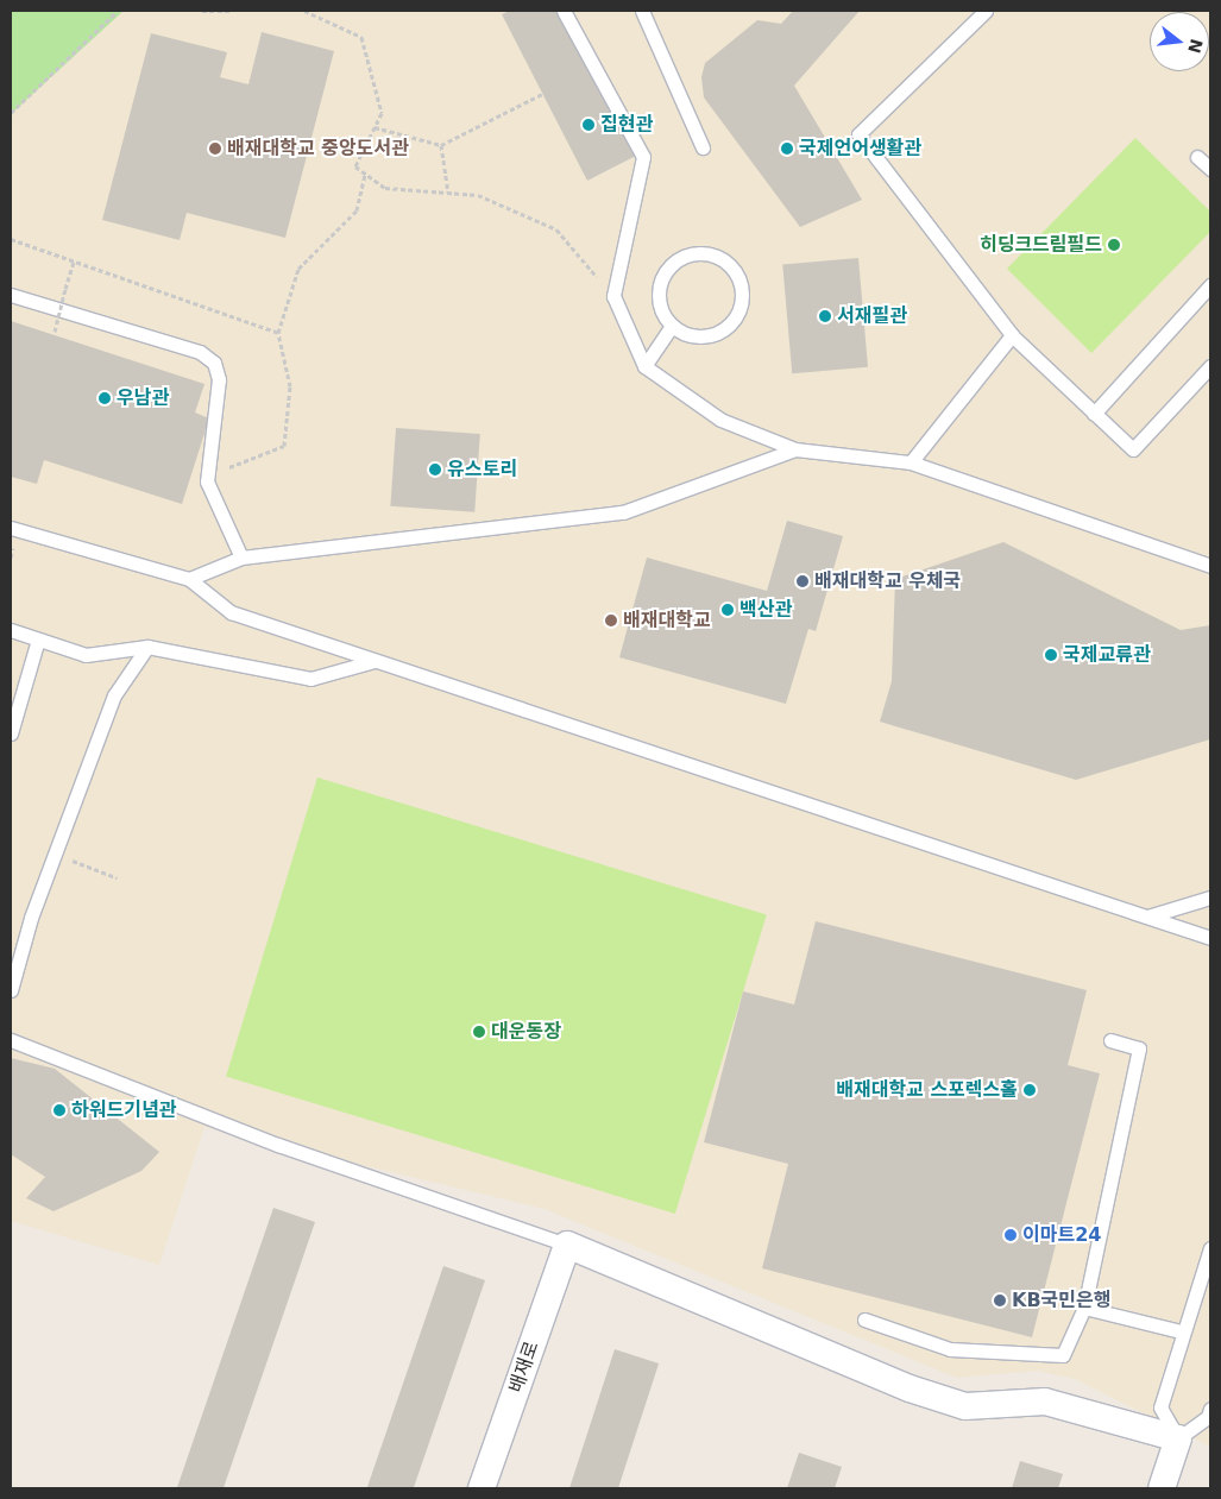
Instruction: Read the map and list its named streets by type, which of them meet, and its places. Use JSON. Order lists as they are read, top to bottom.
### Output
{
  "streets": {
    "street": ["배재로"]
  },
  "places": [
    "집현관",
    "배재대학교 중앙도서관",
    "국제언어생활관",
    "히딩크드림필드",
    "서재필관",
    "우남관",
    "유스토리",
    "배재대학교 우체국",
    "백산관",
    "배재대학교",
    "국제교류관",
    "대운동장",
    "배재대학교 스포렉스홀",
    "하워드기념관",
    "이마트24",
    "KB국민은행"
  ],
  "north": "right"
}
